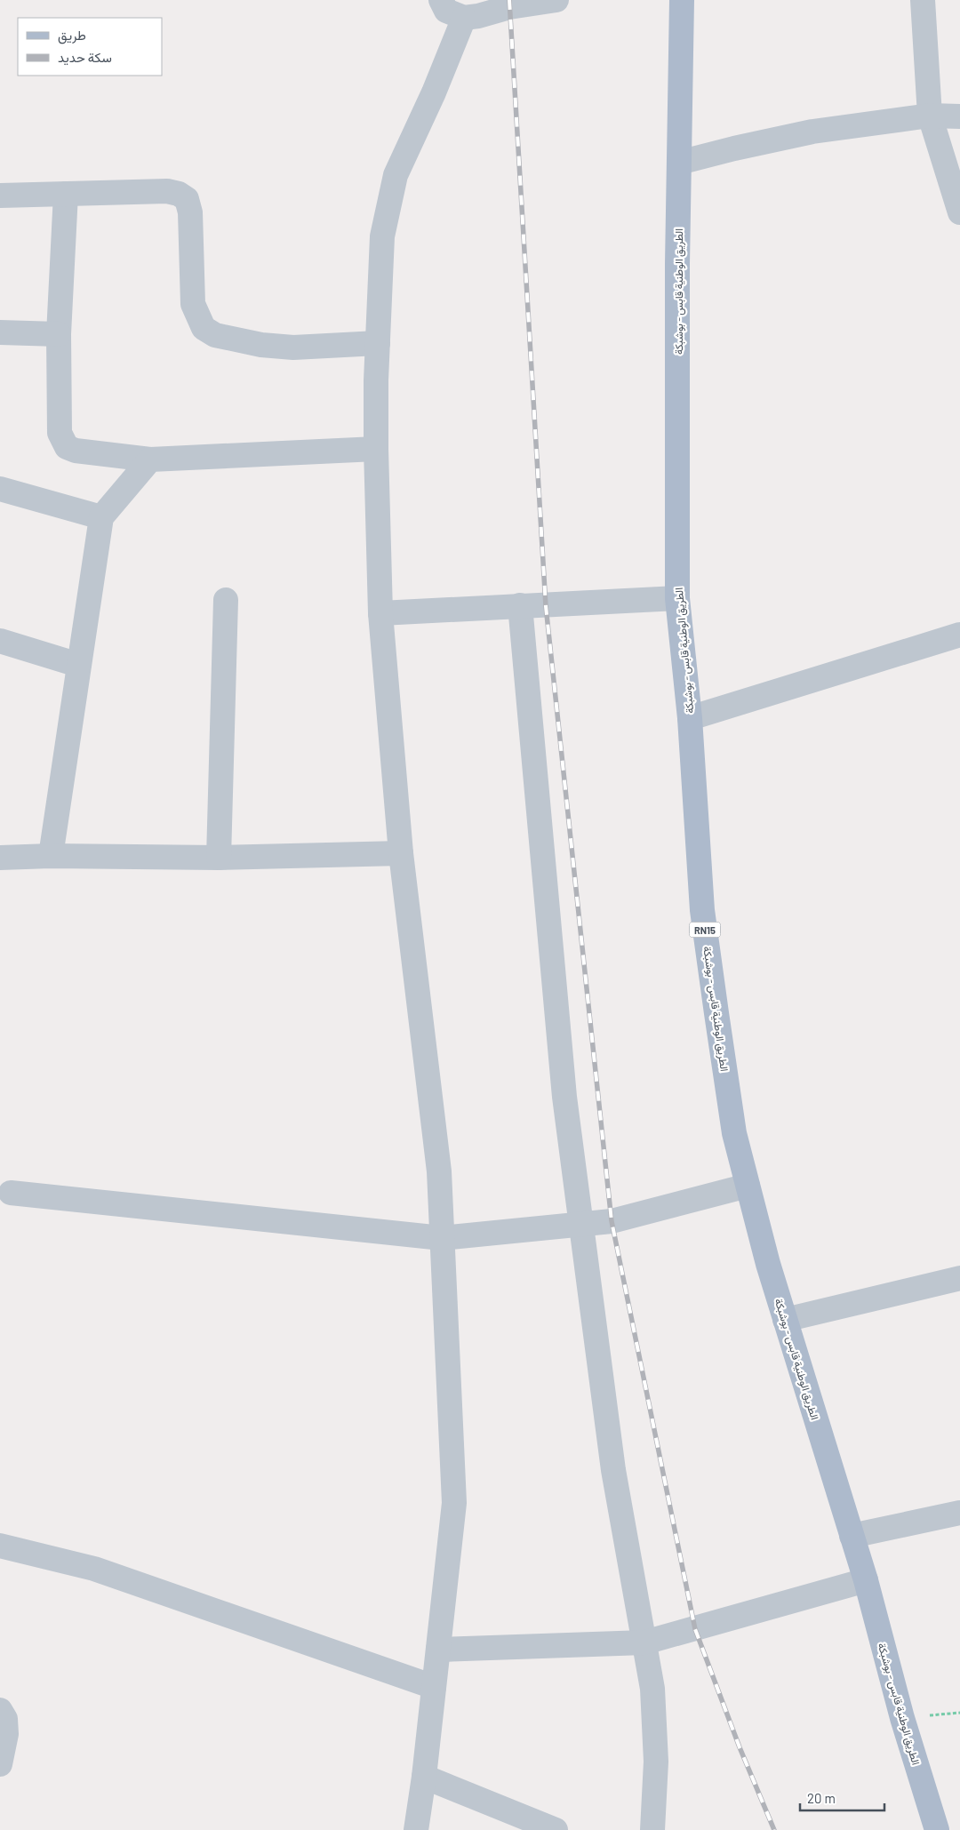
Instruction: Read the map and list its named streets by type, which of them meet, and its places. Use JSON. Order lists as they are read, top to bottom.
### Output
{
  "streets": {
    "main road": ["الطريق الوطنية قابس - بوشبكة", "RN15"]
  },
  "legend": ["طريق", "سكة حديد"],
  "scale_bar": "20 m"
}
